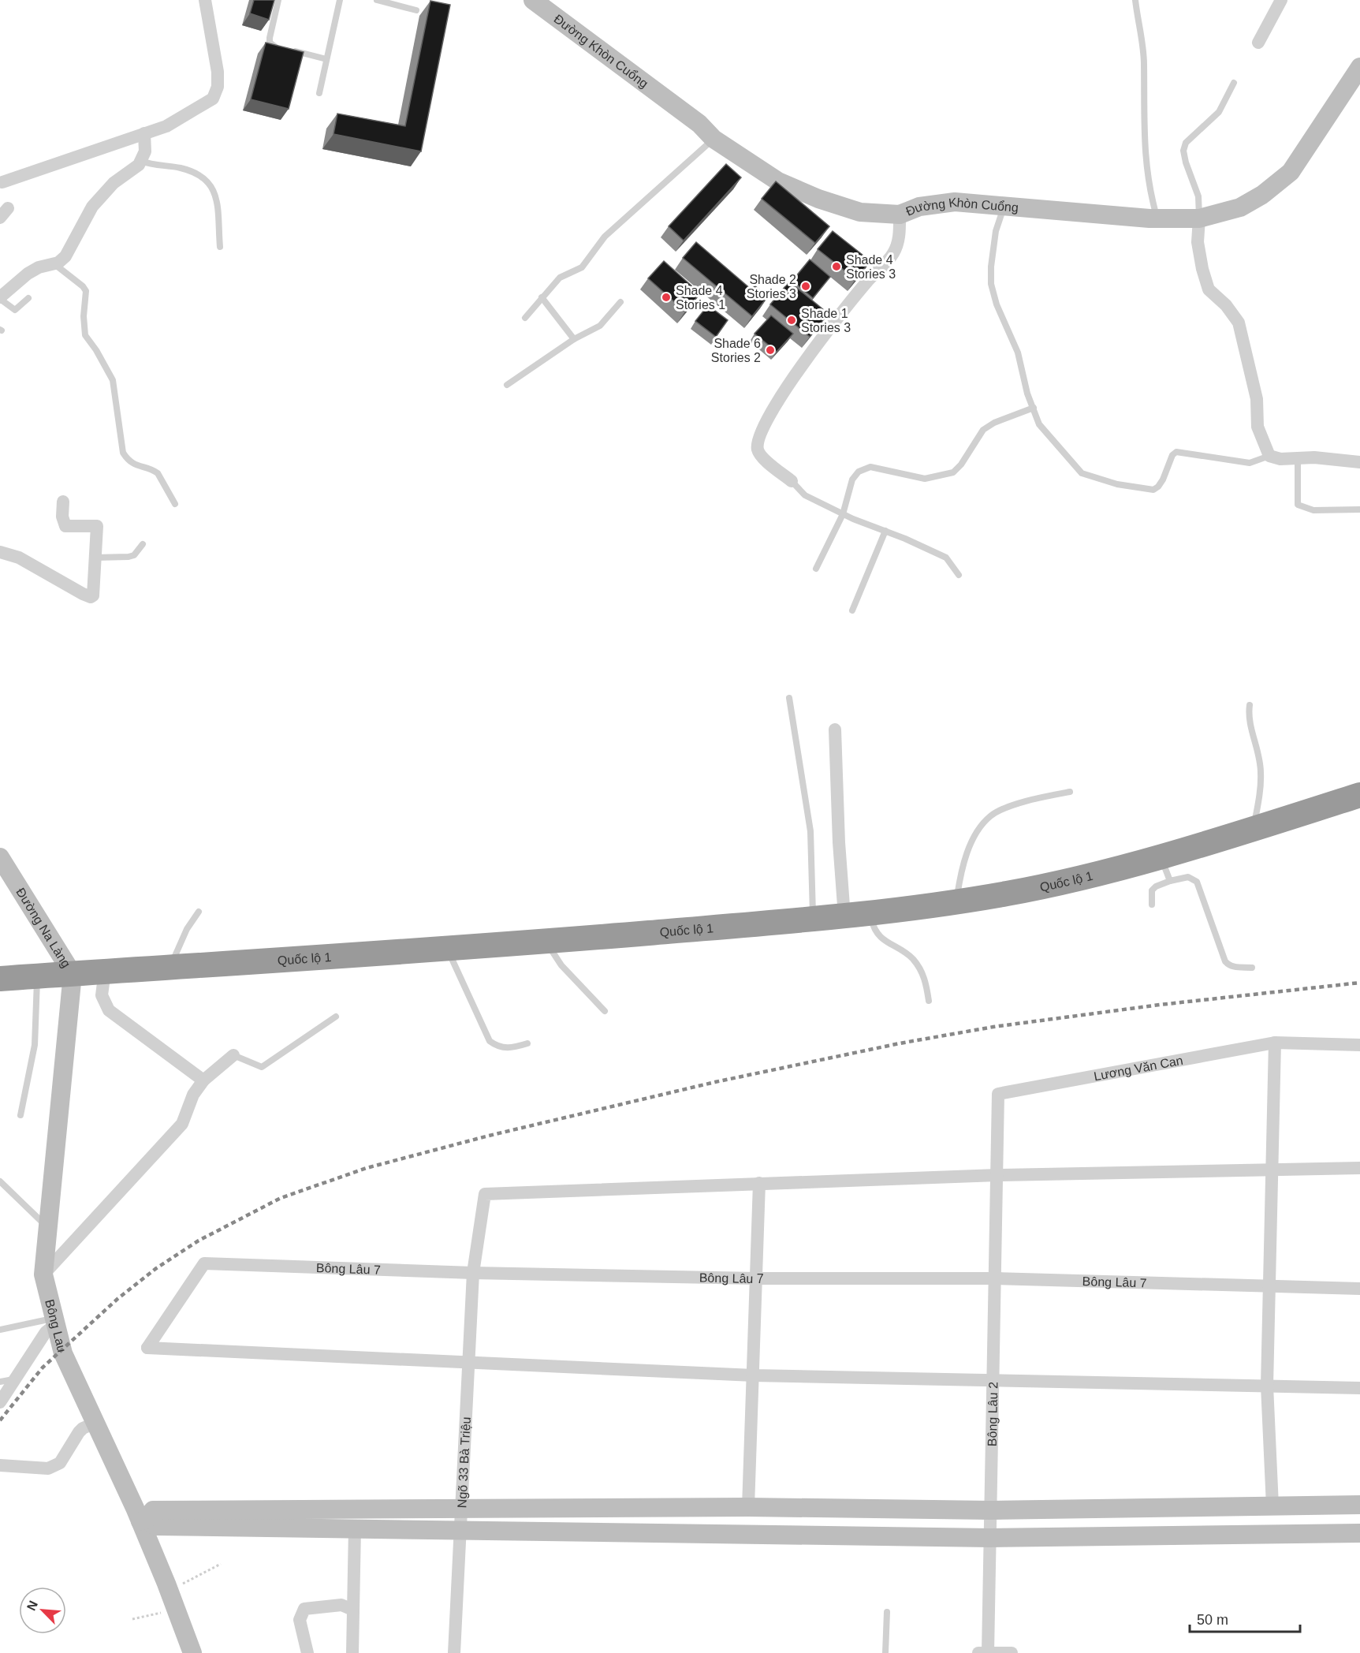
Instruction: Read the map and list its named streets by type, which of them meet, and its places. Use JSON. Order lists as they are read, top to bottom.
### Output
{
  "streets": {
    "highway": ["Quốc lộ 1"],
    "main road": ["Đường Khòn Cuổng", "Đường Na Làng", "Bông Lau"],
    "street": [
      "Lương Văn Can",
      "Bông Lâu 7",
      "Bông Lâu 2",
      "Ngõ 33 Bà Triệu"
    ]
  },
  "crossings": [
    ["Quốc lộ 1", "Đường Na Làng"],
    ["Quốc lộ 1", "Bông Lau"],
    ["Đường Na Làng", "Bông Lau"],
    ["Lương Văn Can", "Bông Lâu 2"],
    ["Bông Lâu 7", "Bông Lâu 2"],
    ["Bông Lâu 7", "Ngõ 33 Bà Triệu"]
  ],
  "places": [
    "Shade 4 Stories 3",
    "Shade 2 Stories 3",
    "Shade 4 Stories 1",
    "Shade 1 Stories 3",
    "Shade 6 Stories 2"
  ],
  "scale_bar": "50 m",
  "north": "top left"
}
